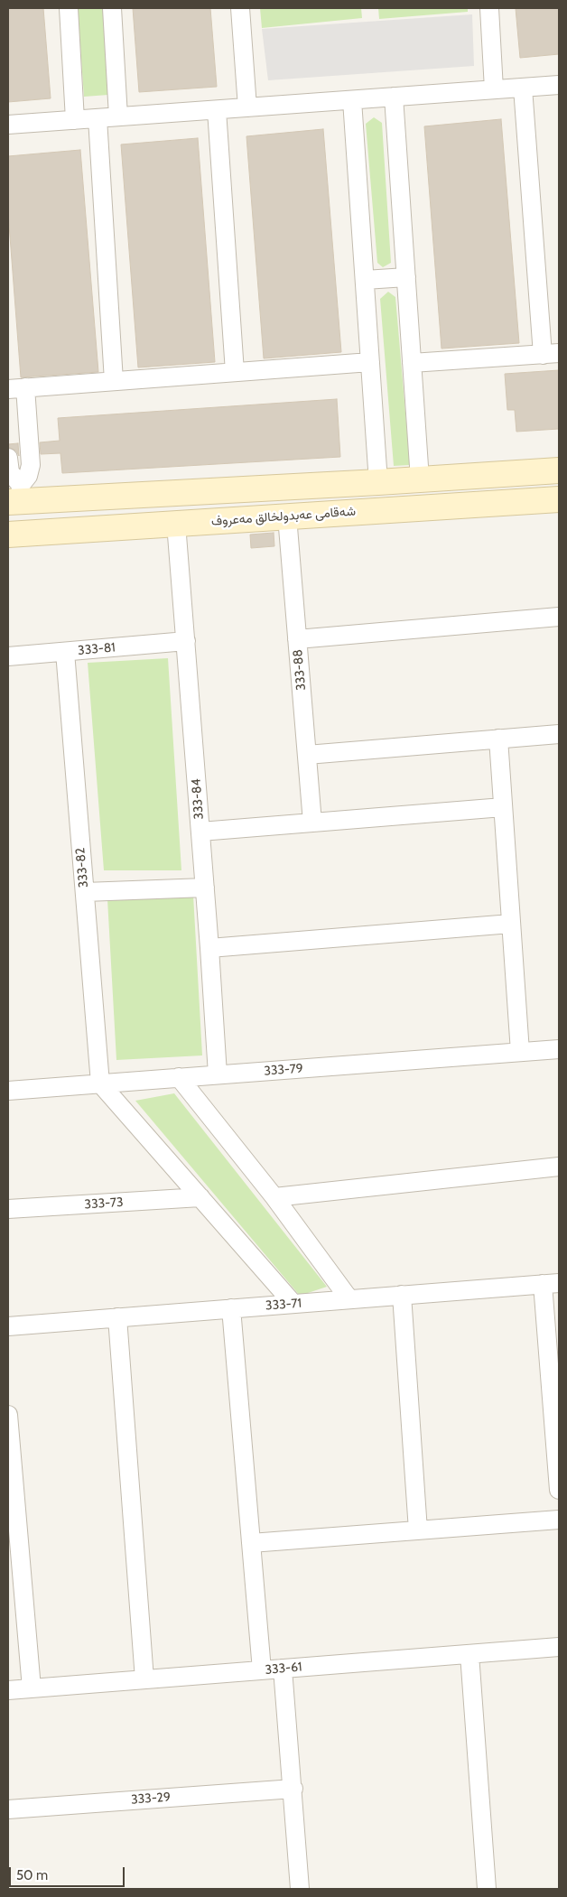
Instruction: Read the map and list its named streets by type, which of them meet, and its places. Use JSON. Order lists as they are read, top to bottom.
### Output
{
  "streets": {
    "main road": ["شەقامی عەبدولخالق مەعروف"],
    "street": [
      "333-81",
      "333-88",
      "333-84",
      "333-82",
      "333-79",
      "333-73",
      "333-71",
      "333-61",
      "333-29"
    ]
  },
  "crossings": [
    ["شەقامی عەبدولخالق مەعروف", "333-88"],
    ["شەقامی عەبدولخالق مەعروف", "333-84"],
    ["333-81", "333-84"],
    ["333-81", "333-82"],
    ["333-84", "333-79"],
    ["333-82", "333-79"]
  ],
  "scale_bar": "50 m"
}
